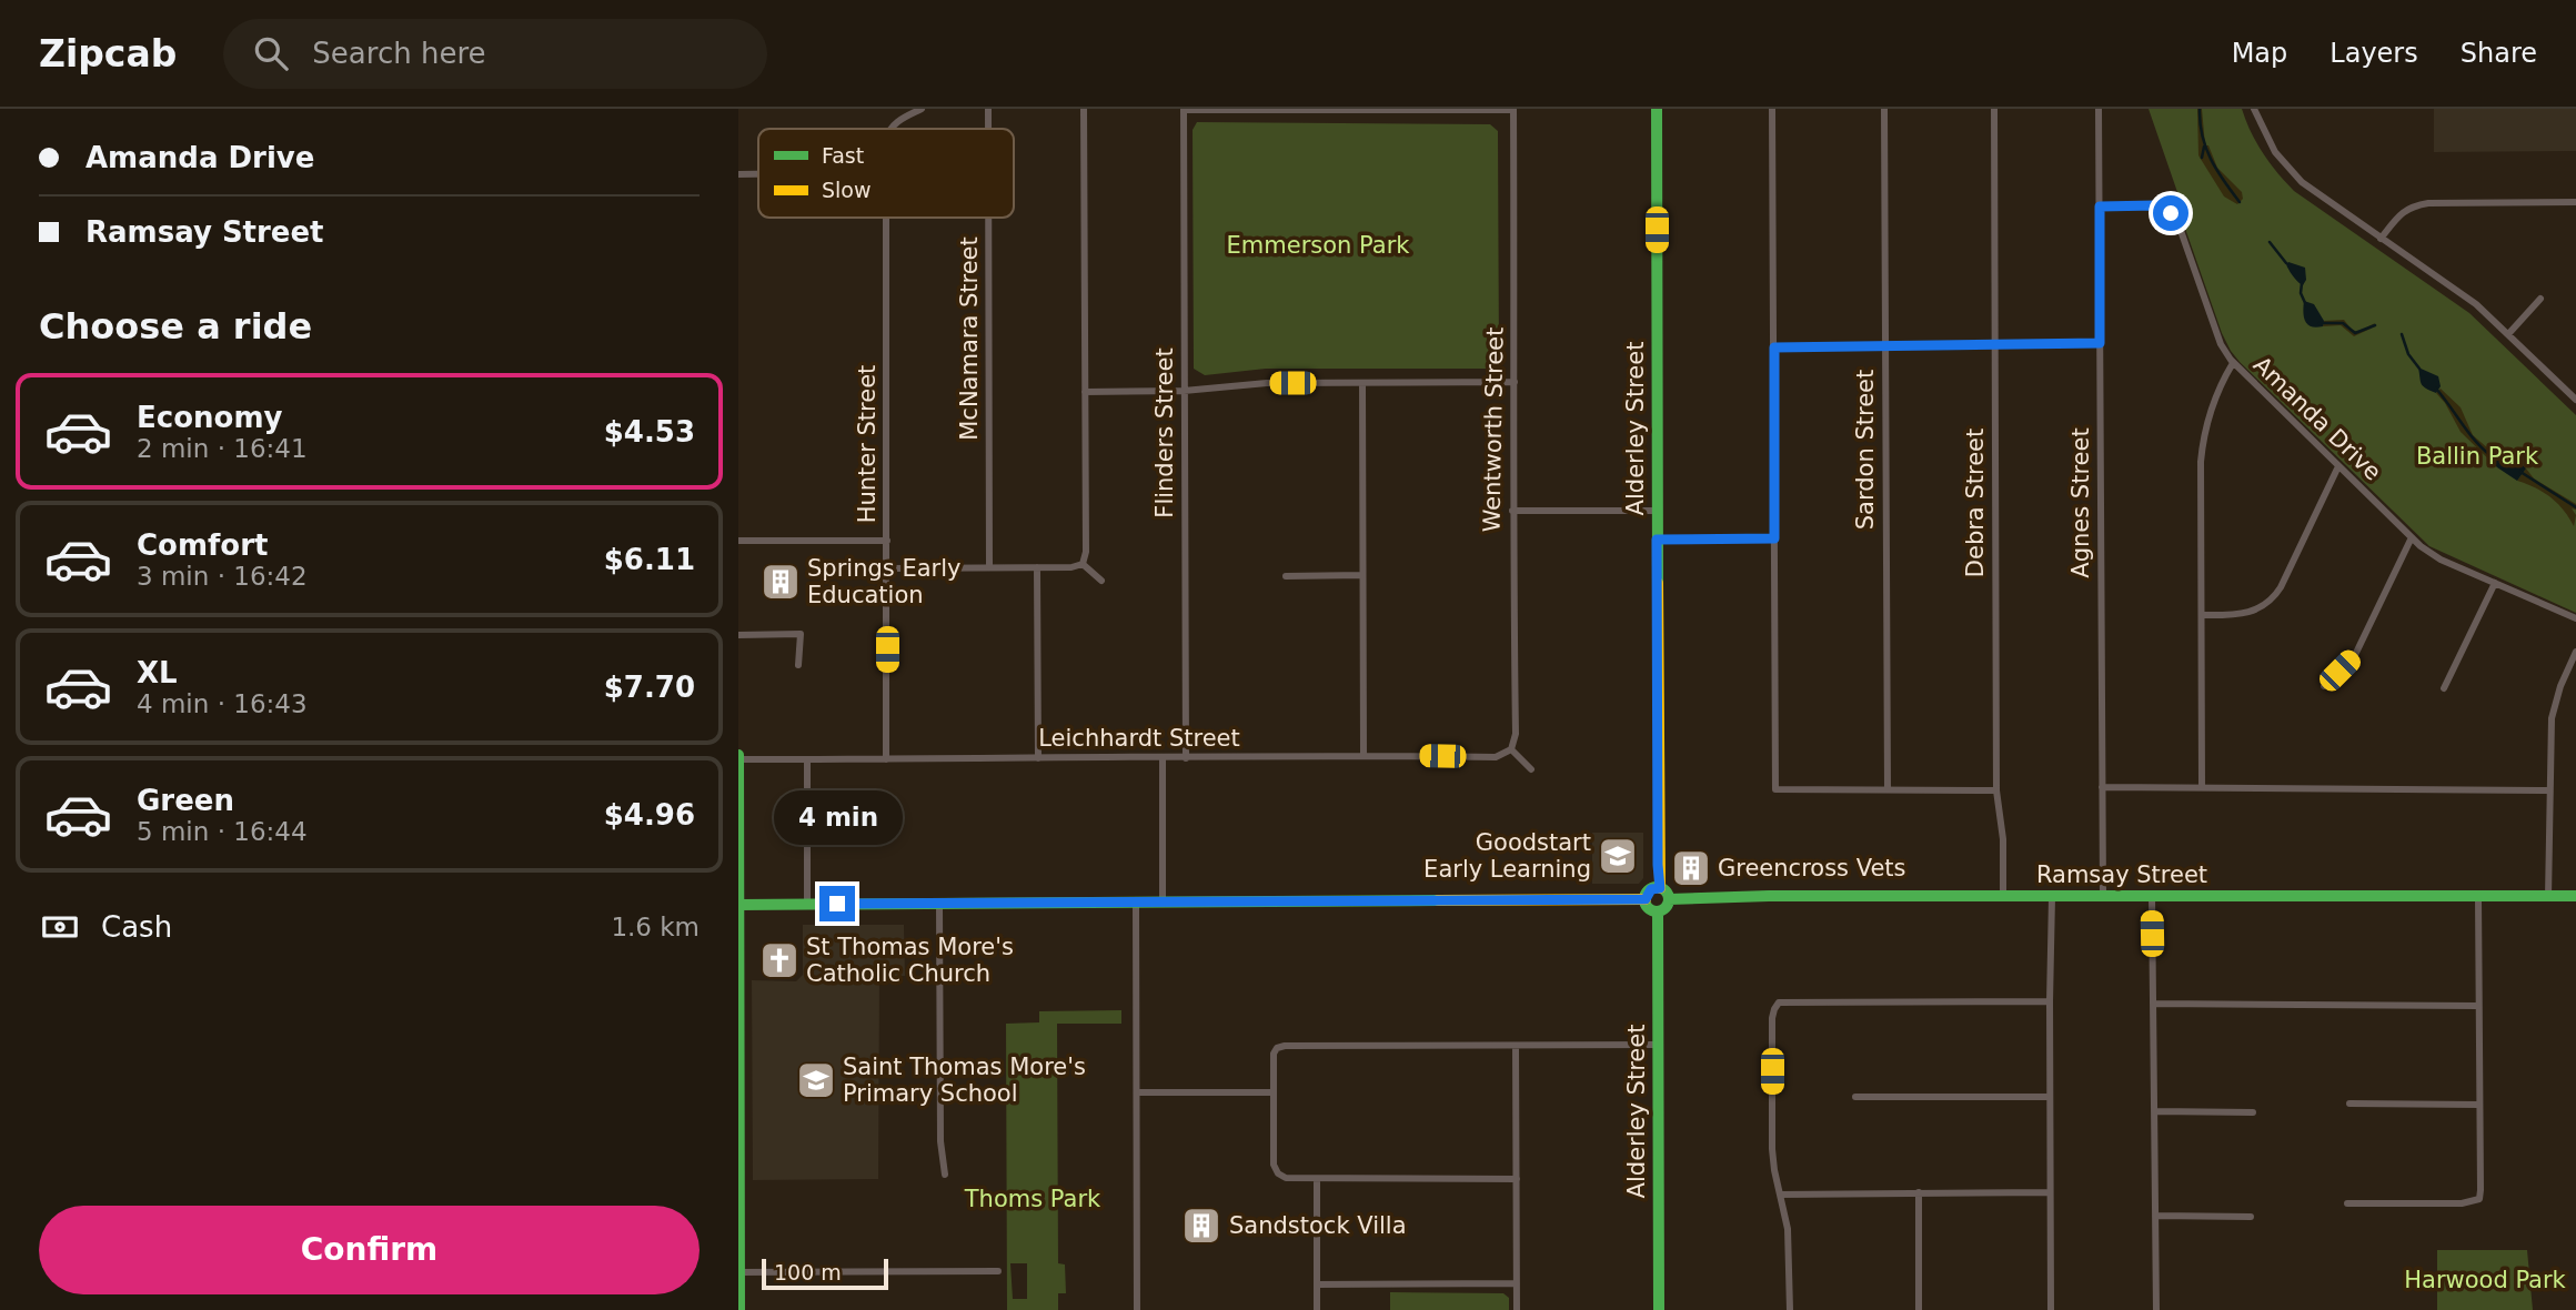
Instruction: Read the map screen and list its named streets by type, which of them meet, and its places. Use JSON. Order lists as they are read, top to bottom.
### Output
{
  "streets": {
    "street": [
      "McNamara Street",
      "Amanda Drive",
      "Alderley Street",
      "Wentworth Street",
      "Flinders Street",
      "Hunter Street",
      "Sardon Street",
      "Debra Street",
      "Agnes Street",
      "Leichhardt Street",
      "Ramsay Street"
    ]
  },
  "crossings": [
    ["Amanda Drive", "Agnes Street"],
    ["Alderley Street", "Ramsay Street"],
    ["Wentworth Street", "Leichhardt Street"],
    ["Flinders Street", "Leichhardt Street"],
    ["Hunter Street", "Leichhardt Street"],
    ["Debra Street", "Ramsay Street"],
    ["Agnes Street", "Ramsay Street"]
  ],
  "parks": [
    "Emmerson Park",
    "Ballin Park",
    "Thoms Park",
    "Harwood Park"
  ],
  "places": {
    "building": ["Springs Early Education", "Greencross Vets", "Sandstock Villa"],
    "school or university": ["Goodstart Early Learning", "Saint Thomas More's Primary School"],
    "church": ["St Thomas More's Catholic Church"]
  },
  "legend": ["Fast", "Slow"],
  "scale_bar": "100 m",
  "page": {
    "header": "Zipcab",
    "search": "Search here",
    "nav": ["Map", "Layers", "Share"],
    "banner": ["Amanda Drive", "Ramsay Street"],
    "heading": "Choose a ride",
    "list": [
      {
        "name": "Economy",
        "note": "2 min · 16:41",
        "value": "$4.53"
      },
      {
        "name": "Comfort",
        "note": "3 min · 16:42",
        "value": "$6.11"
      },
      {
        "name": "XL",
        "note": "4 min · 16:43",
        "value": "$7.70"
      },
      {
        "name": "Green",
        "note": "5 min · 16:44",
        "value": "$4.96"
      }
    ],
    "bubble": "4 min",
    "pay": ["Cash", "1.6 km"],
    "buttons": "Confirm",
    "scale": "100 m"
  }
}
